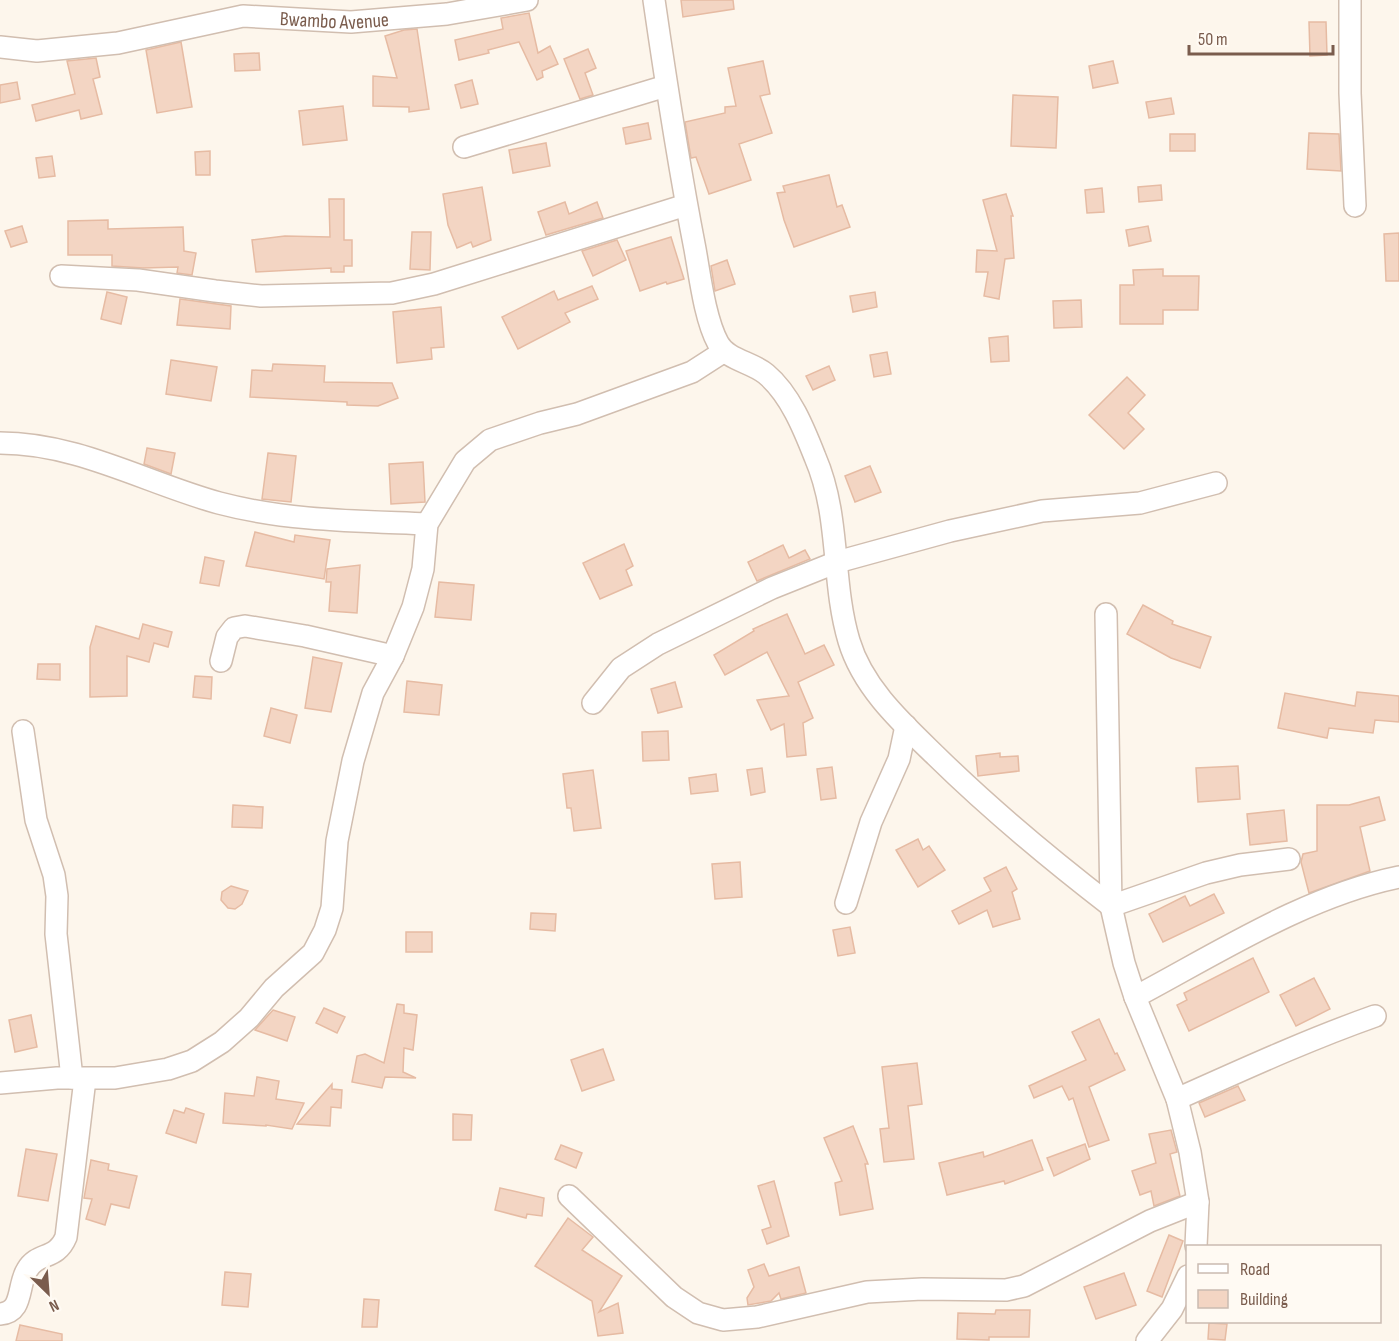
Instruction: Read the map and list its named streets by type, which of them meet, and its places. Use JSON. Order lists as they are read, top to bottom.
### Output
{
  "streets": {
    "street": ["Bwambo Avenue"]
  },
  "legend": ["Road", "Building"],
  "scale_bar": "50 m",
  "north": "bottom right"
}
